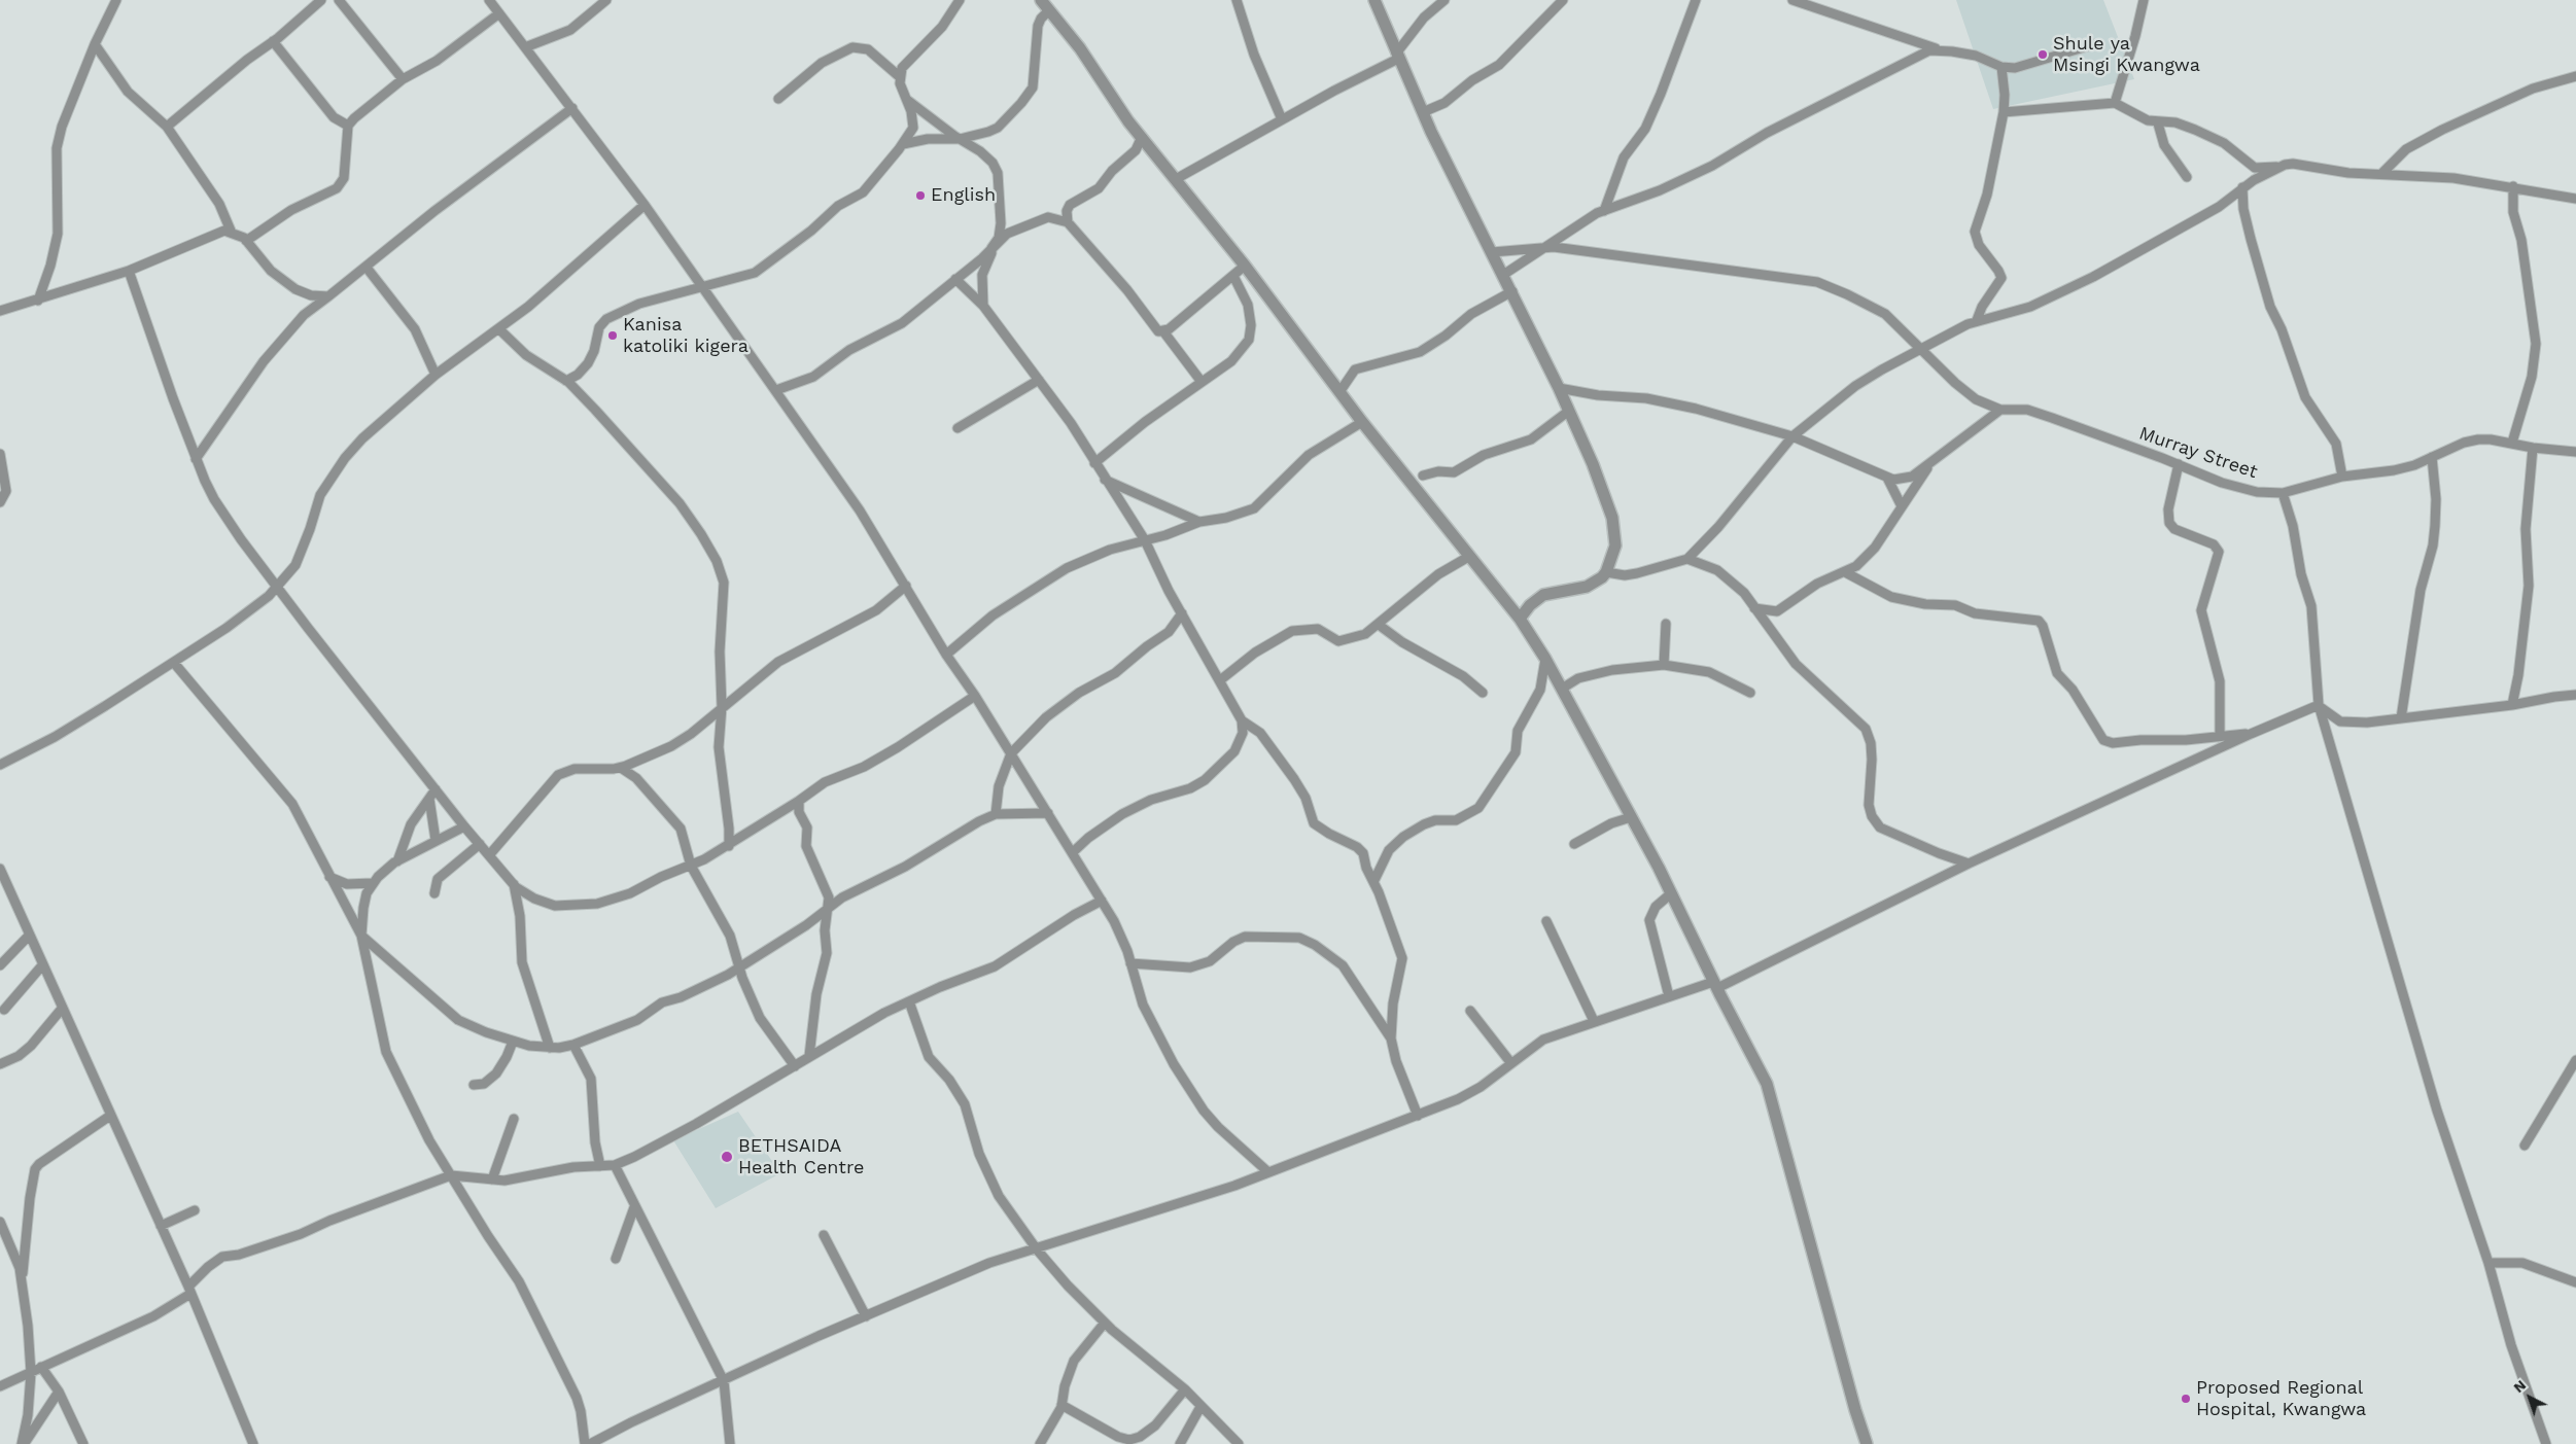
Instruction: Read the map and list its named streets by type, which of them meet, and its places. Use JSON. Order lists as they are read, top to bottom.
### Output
{
  "streets": {
    "street": ["Murray Street"]
  },
  "places": [
    "Shule ya Msingi Kwangwa",
    "English",
    "Kanisa katoliki kigera",
    "BETHSAIDA Health Centre",
    "Proposed Regional Hospital, Kwangwa"
  ],
  "north": "top left"
}
